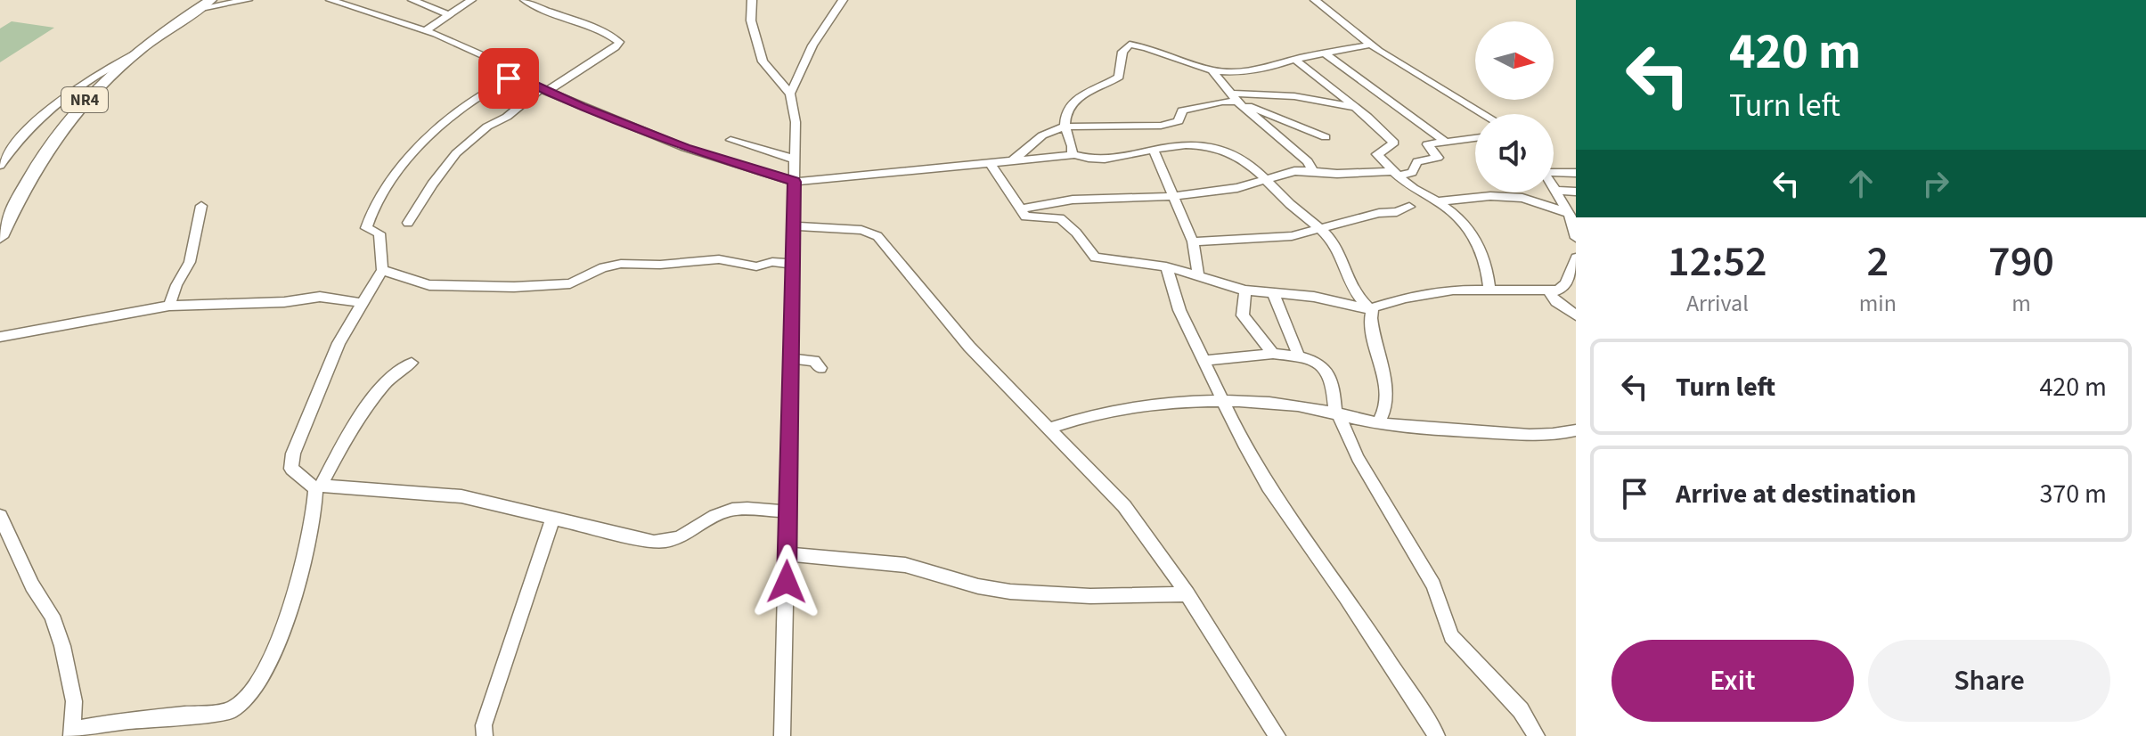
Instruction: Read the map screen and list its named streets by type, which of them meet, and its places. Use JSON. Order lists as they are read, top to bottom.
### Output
{
  "streets": {
    "highway": ["NR4"]
  },
  "north": "right",
  "page": {
    "turn": ["420 m", "Turn left"],
    "eta": [
      "12:52",
      "Arrival",
      "2",
      "min",
      "790",
      "m"
    ],
    "list": [
      {
        "name": "Turn left",
        "value": "420 m"
      },
      {
        "name": "Arrive at destination",
        "value": "370 m"
      }
    ],
    "buttons": ["Exit", "Share"]
  }
}
